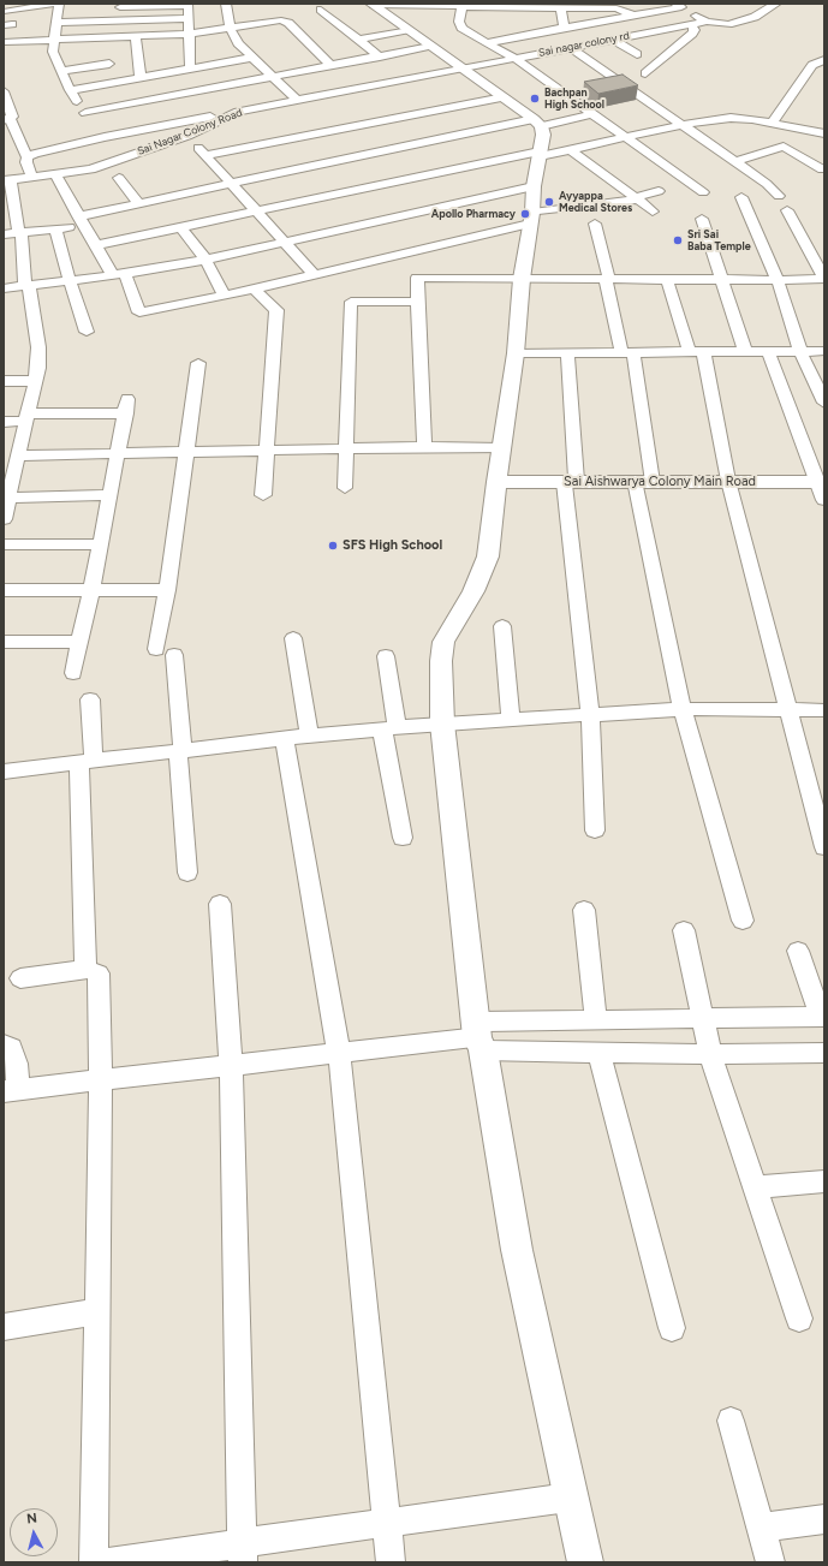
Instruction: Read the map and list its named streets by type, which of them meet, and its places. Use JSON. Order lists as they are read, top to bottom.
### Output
{
  "streets": {
    "street": ["Sai nagar colony rd", "Sai Nagar Colony Road", "Sai Aishwarya Colony Main Road"]
  },
  "crossings": [
    ["Sai nagar colony rd", "Sai Nagar Colony Road"]
  ],
  "places": [
    "Bachpan High School",
    "Ayyappa Medical Stores",
    "Apollo Pharmacy",
    "Sri Sai Baba Temple",
    "SFS High School"
  ],
  "north": "top"
}
